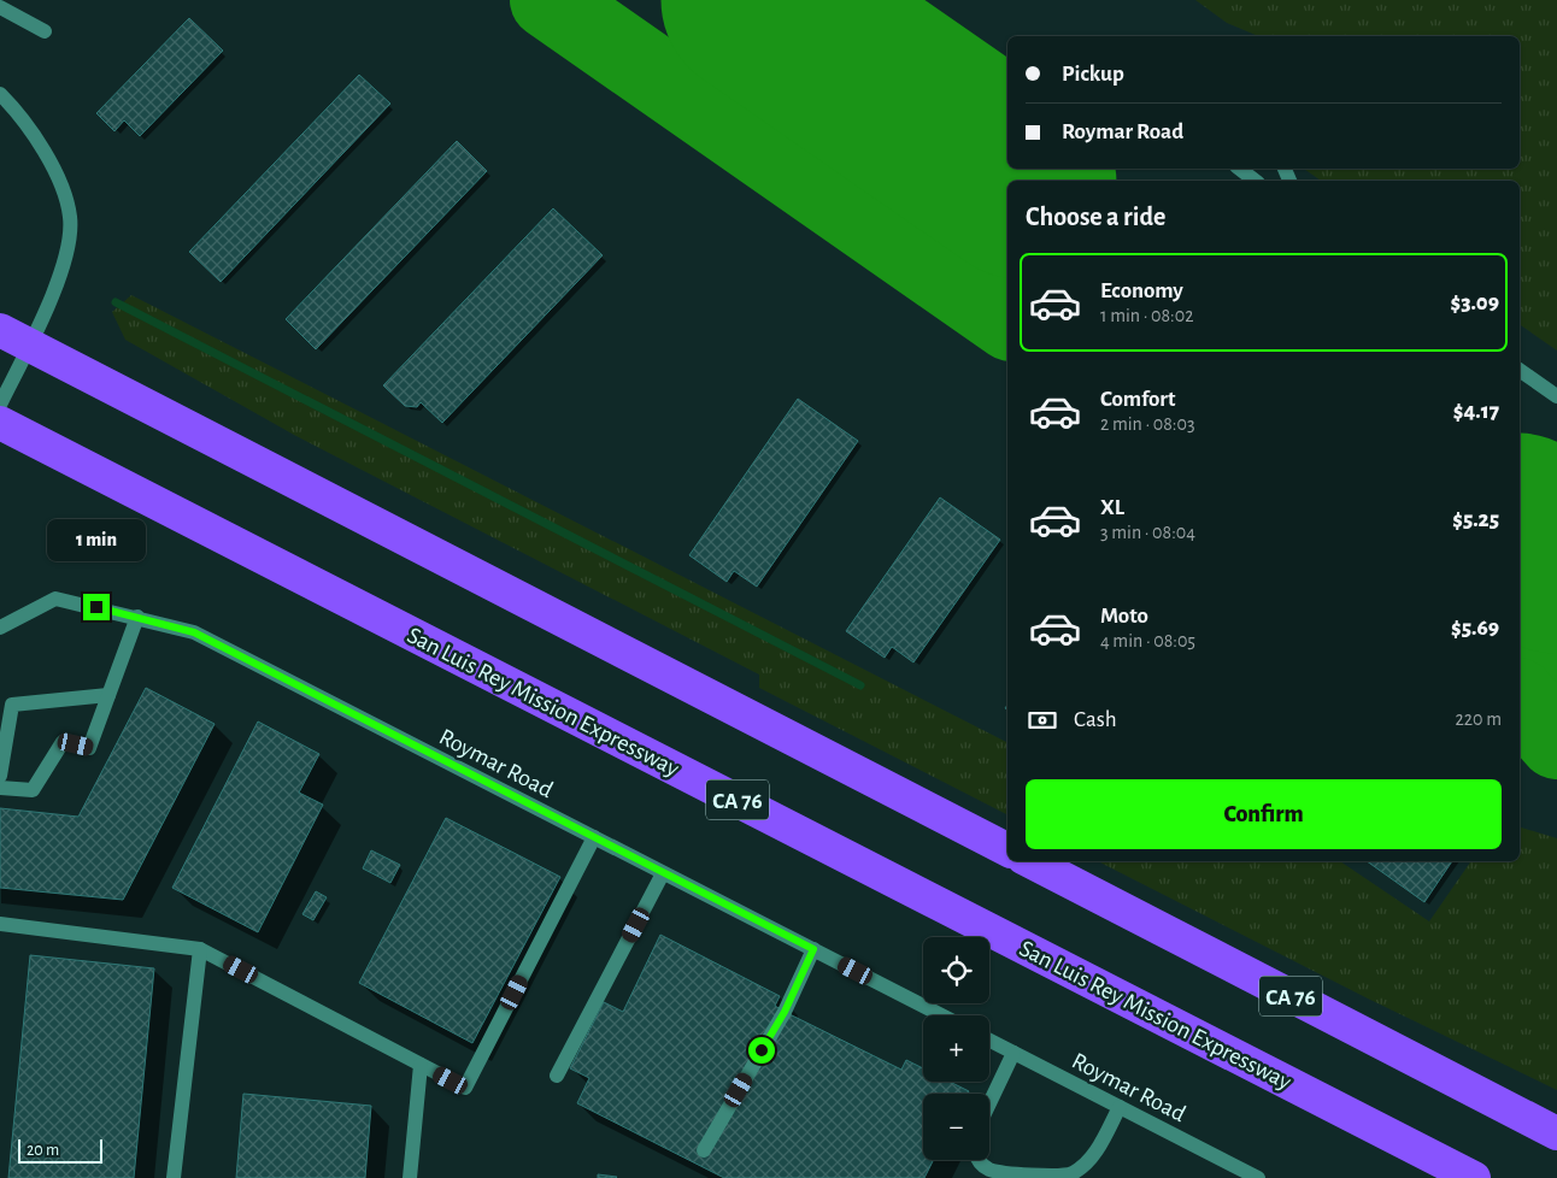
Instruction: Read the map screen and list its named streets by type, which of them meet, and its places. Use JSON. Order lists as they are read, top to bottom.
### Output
{
  "streets": {
    "highway": ["San Luis Rey Mission Expressway", "CA 76"],
    "street": ["Roymar Road"]
  },
  "scale_bar": "20 m",
  "page": {
    "banner": ["Pickup", "Roymar Road"],
    "heading": "Choose a ride",
    "list": [
      {
        "name": "Economy",
        "note": "1 min · 08:02",
        "value": "$3.09"
      },
      {
        "name": "Comfort",
        "note": "2 min · 08:03",
        "value": "$4.17"
      },
      {
        "name": "XL",
        "note": "3 min · 08:04",
        "value": "$5.25"
      },
      {
        "name": "Moto",
        "note": "4 min · 08:05",
        "value": "$5.69"
      }
    ],
    "bubble": "1 min",
    "pay": ["Cash", "220 m"],
    "buttons": "Confirm",
    "map_buttons": ["+", "−"],
    "scale": "20 m"
  }
}
